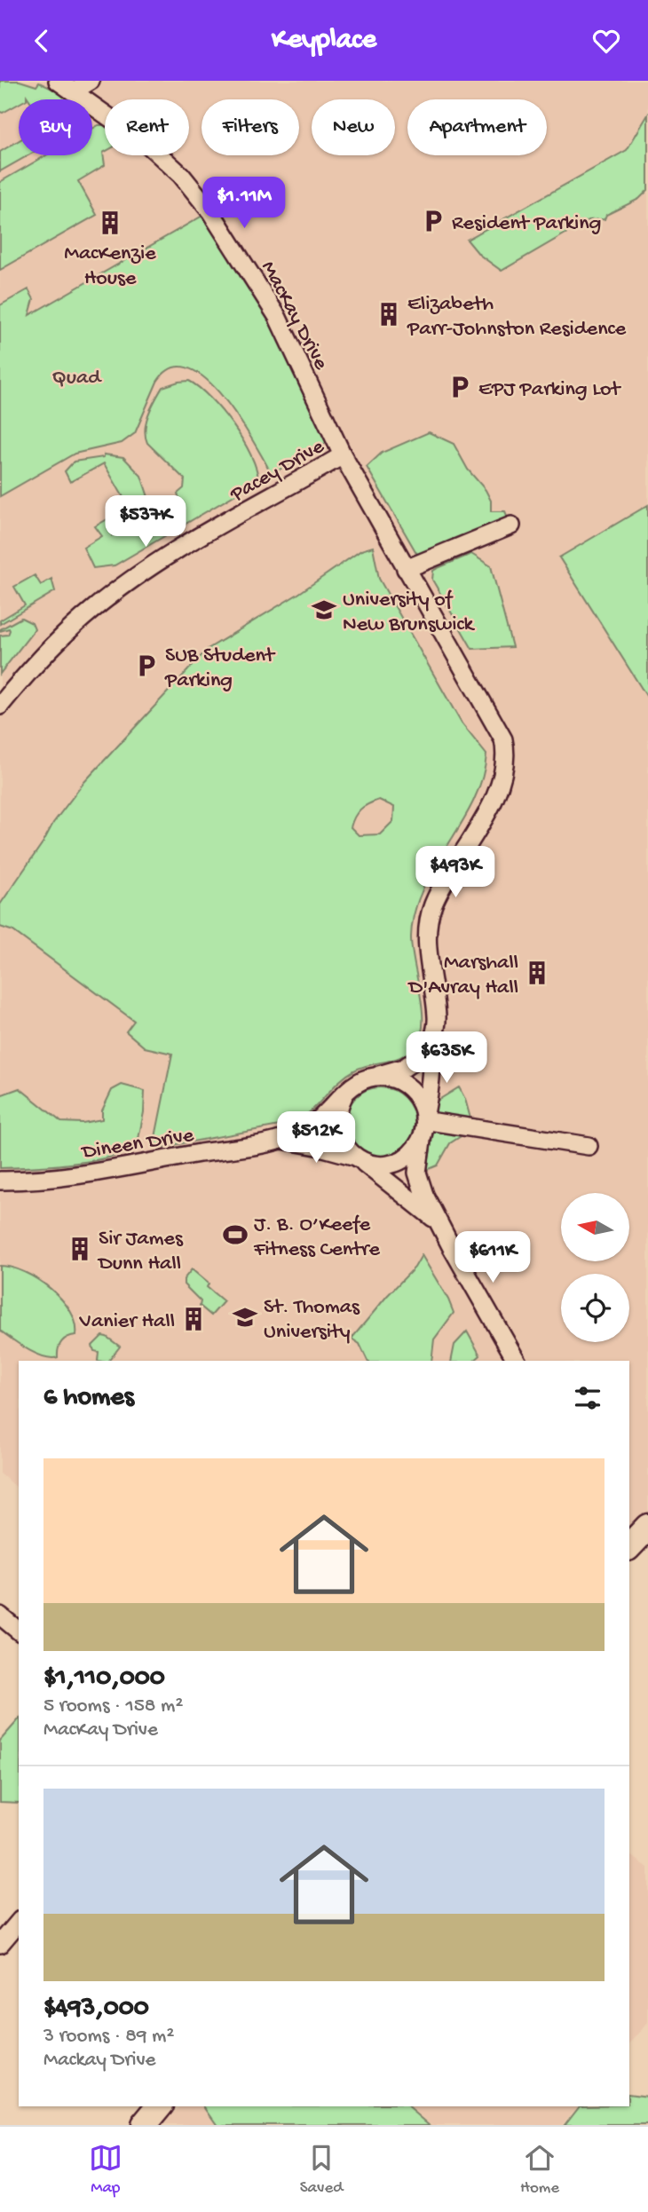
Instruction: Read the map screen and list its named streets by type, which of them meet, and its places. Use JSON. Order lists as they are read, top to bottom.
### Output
{
  "streets": {
    "street": ["MacKay Drive", "Pacey Drive", "Dineen Drive"]
  },
  "crossings": [
    ["MacKay Drive", "Pacey Drive"]
  ],
  "parks": ["Quad"],
  "places": {
    "parking": ["Resident Parking", "EPJ Parking Lot", "SUB Student Parking"],
    "building": [
      "MacKenzie House",
      "Elizabeth Parr-Johnston Residence",
      "Marshall D'Avray Hall",
      "Sir James Dunn Hall",
      "Vanier Hall"
    ],
    "school or university": ["University of New Brunswick", "St. Thomas University"],
    "sports": ["J. B. O’Keefe Fitness Centre"]
  },
  "north": "left",
  "page": {
    "header": "Keyplace",
    "chip": [
      "Buy",
      "Rent",
      "Filters",
      "New",
      "Apartment"
    ],
    "price": [
      "$1.11M",
      "$537K",
      "$493K",
      "$635K",
      "$512K",
      "$611K"
    ],
    "heading": "6 homes",
    "list": [
      {
        "name": "$1,110,000",
        "note": "5 rooms · 158 m² · MacKay Drive"
      },
      {
        "name": "$493,000",
        "note": "3 rooms · 89 m² · Mackay Drive"
      }
    ],
    "tabs": ["Map", "Saved", "Home"]
  }
}
